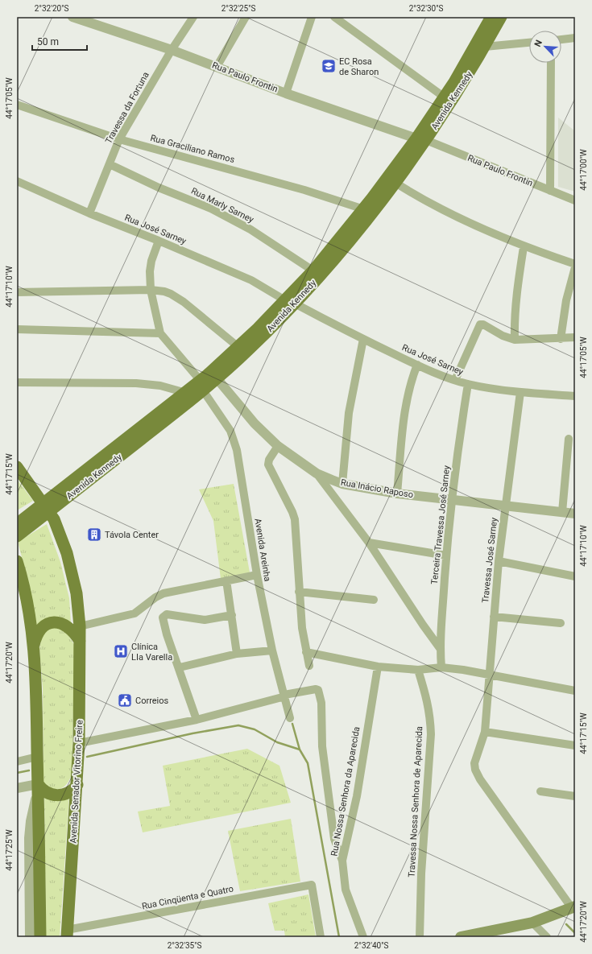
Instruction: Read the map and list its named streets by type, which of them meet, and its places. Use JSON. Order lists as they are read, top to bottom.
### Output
{
  "streets": {
    "main road": ["Avenida Kennedy", "Avenida Senador Vitorino Freire"],
    "street": [
      "Rua Paulo Frontin",
      "Travessa da Fortuna",
      "Rua Graciliano Ramos",
      "Rua Marly Sarney",
      "Rua José Sarney",
      "Rua Inácio Raposo",
      "Terceira Travessa José Sarney",
      "Avenida Areinha",
      "Travessa José Sarney",
      "Rua Nossa Senhora da Aparecida",
      "Travessa Nossa Senhora de Aparecida",
      "Rua Cinqüenta e Quatro"
    ]
  },
  "crossings": [
    ["Rua Paulo Frontin", "Avenida Kennedy"],
    ["Rua Paulo Frontin", "Travessa da Fortuna"],
    ["Avenida Kennedy", "Rua Graciliano Ramos"],
    ["Avenida Kennedy", "Rua Marly Sarney"],
    ["Avenida Kennedy", "Rua José Sarney"],
    ["Avenida Kennedy", "Rua Inácio Raposo"],
    ["Avenida Kennedy", "Avenida Areinha"],
    ["Avenida Kennedy", "Avenida Senador Vitorino Freire"],
    ["Travessa da Fortuna", "Rua Graciliano Ramos"],
    ["Travessa da Fortuna", "Rua Marly Sarney"],
    ["Travessa da Fortuna", "Rua José Sarney"],
    ["Rua José Sarney", "Terceira Travessa José Sarney"],
    ["Rua José Sarney", "Travessa José Sarney"],
    ["Rua Inácio Raposo", "Terceira Travessa José Sarney"],
    ["Rua Inácio Raposo", "Travessa José Sarney"],
    ["Avenida Senador Vitorino Freire", "Rua Cinqüenta e Quatro"]
  ],
  "places": {
    "school or university": ["EC Rosa de Sharon"],
    "building": ["Távola Center"],
    "hospital": ["Clínica LIa Varella"],
    "public building": ["Correios"]
  },
  "scale_bar": "50 m",
  "north": "top left",
  "coordinates": [
    "2°32'20\"S",
    "2°32'25\"S",
    "2°32'30\"S",
    "44°17'05\"W",
    "44°17'00\"W",
    "44°17'10\"W",
    "44°17'15\"W",
    "44°17'20\"W",
    "44°17'25\"W",
    "2°32'35\"S",
    "2°32'40\"S"
  ]
}
